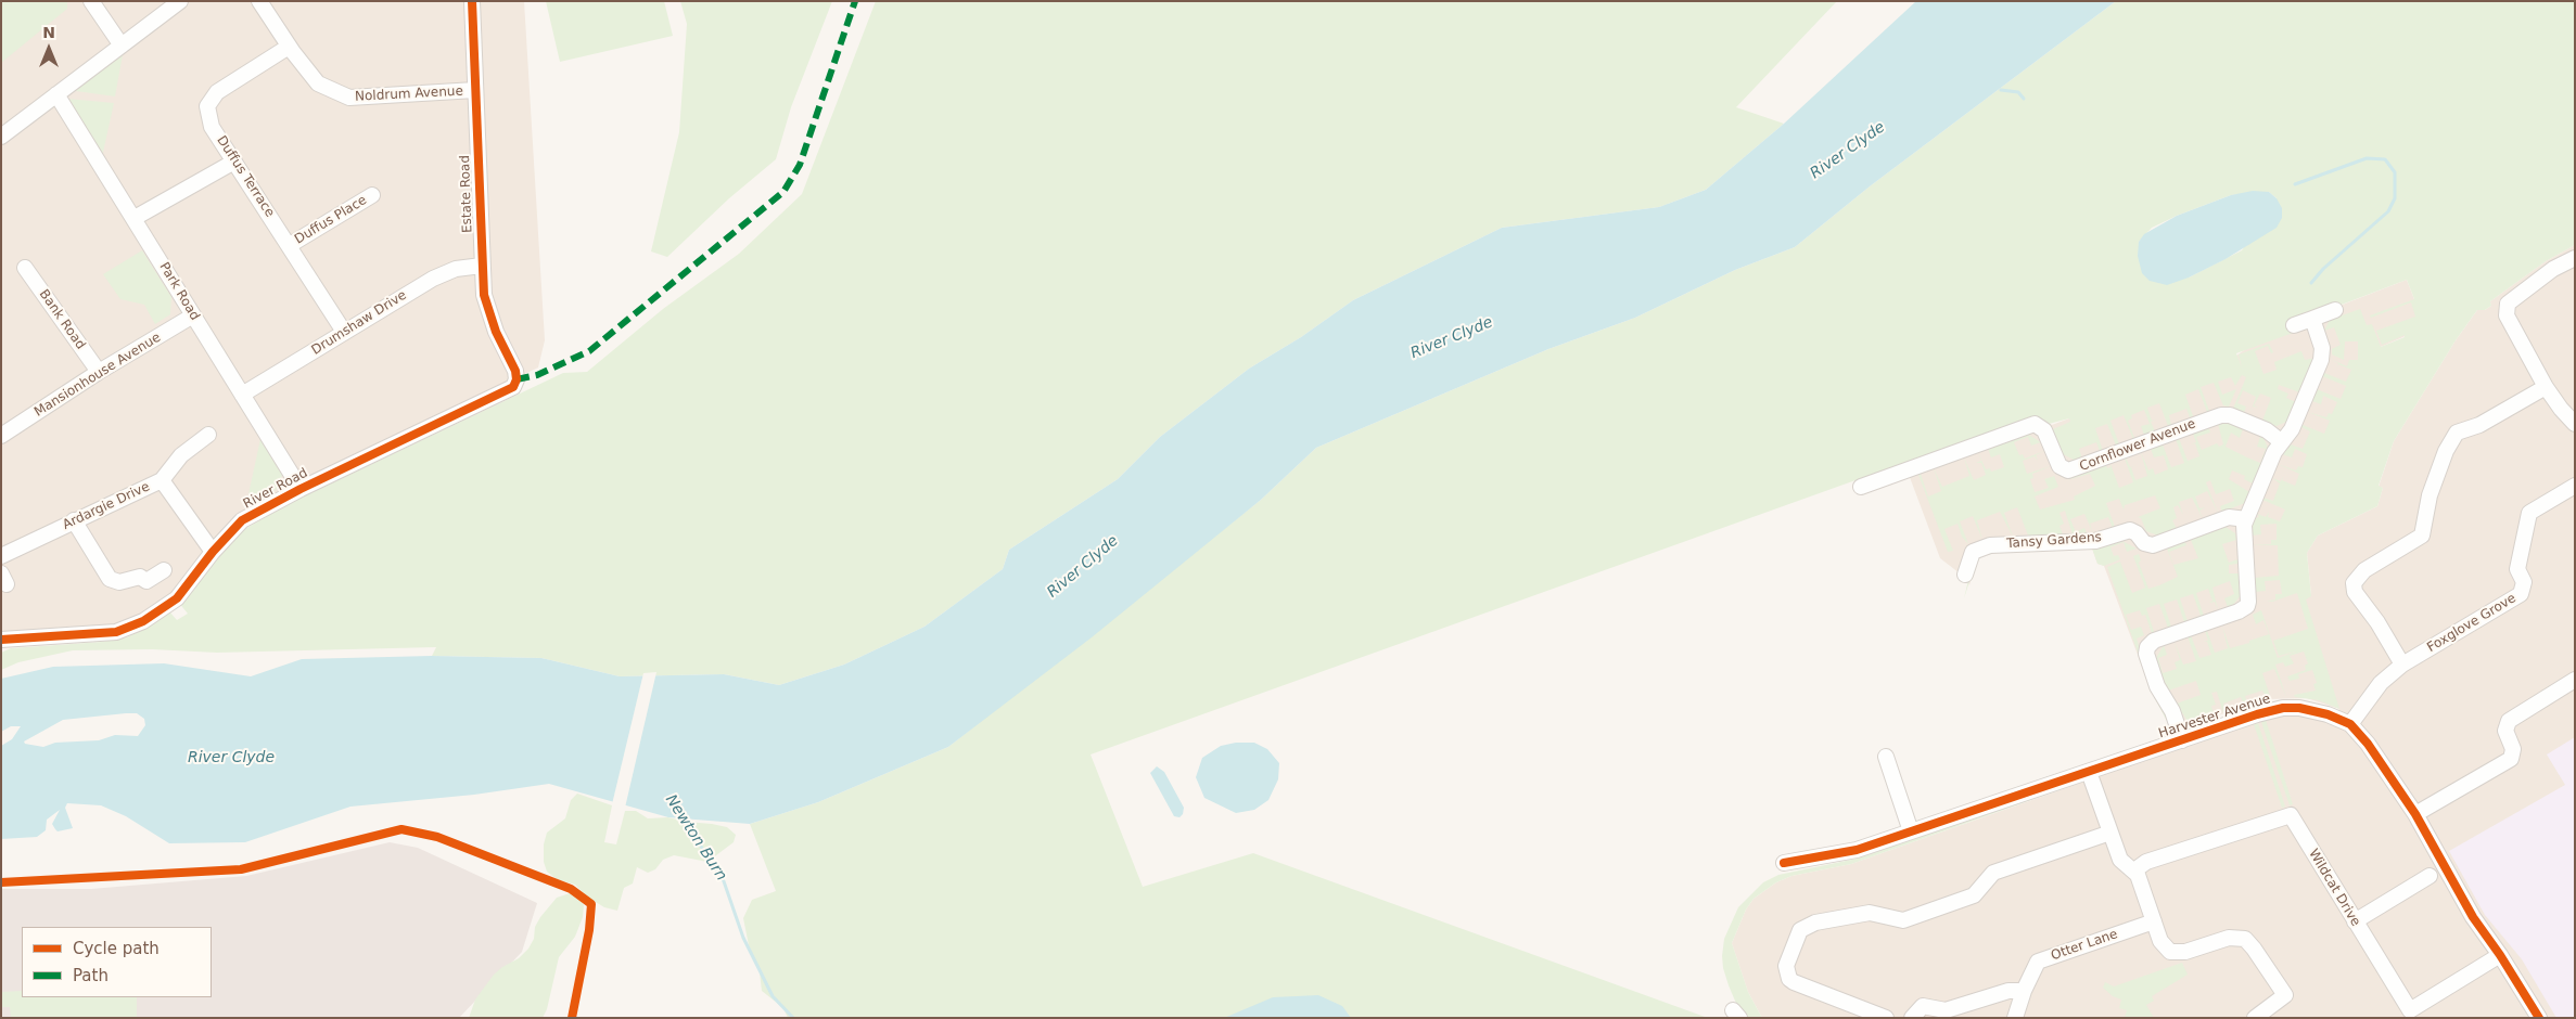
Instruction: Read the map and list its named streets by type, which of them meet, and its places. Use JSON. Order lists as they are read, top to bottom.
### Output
{
  "streets": {
    "street": [
      "Noldrum Avenue",
      "Duffus Terrace",
      "Estate Road",
      "Duffus Place",
      "Park Road",
      "Bank Road",
      "Drumshaw Drive",
      "Mansionhouse Avenue",
      "Cornflower Avenue",
      "River Road",
      "Ardargie Drive",
      "Tansy Gardens",
      "Foxglove Grove",
      "Harvester Avenue",
      "Wildcat Drive",
      "Otter Lane"
    ]
  },
  "crossings": [
    ["Noldrum Avenue", "Duffus Terrace"],
    ["Noldrum Avenue", "Estate Road"],
    ["Duffus Terrace", "Duffus Place"],
    ["Duffus Terrace", "Drumshaw Drive"],
    ["Estate Road", "Drumshaw Drive"],
    ["Estate Road", "River Road"],
    ["Park Road", "Drumshaw Drive"],
    ["Park Road", "Mansionhouse Avenue"],
    ["Park Road", "River Road"],
    ["Bank Road", "Mansionhouse Avenue"],
    ["River Road", "Ardargie Drive"],
    ["Foxglove Grove", "Harvester Avenue"],
    ["Harvester Avenue", "Wildcat Drive"]
  ],
  "water": ["River Clyde", "Newton Burn"],
  "legend": ["Cycle path", "Path"],
  "north": "top"
}
